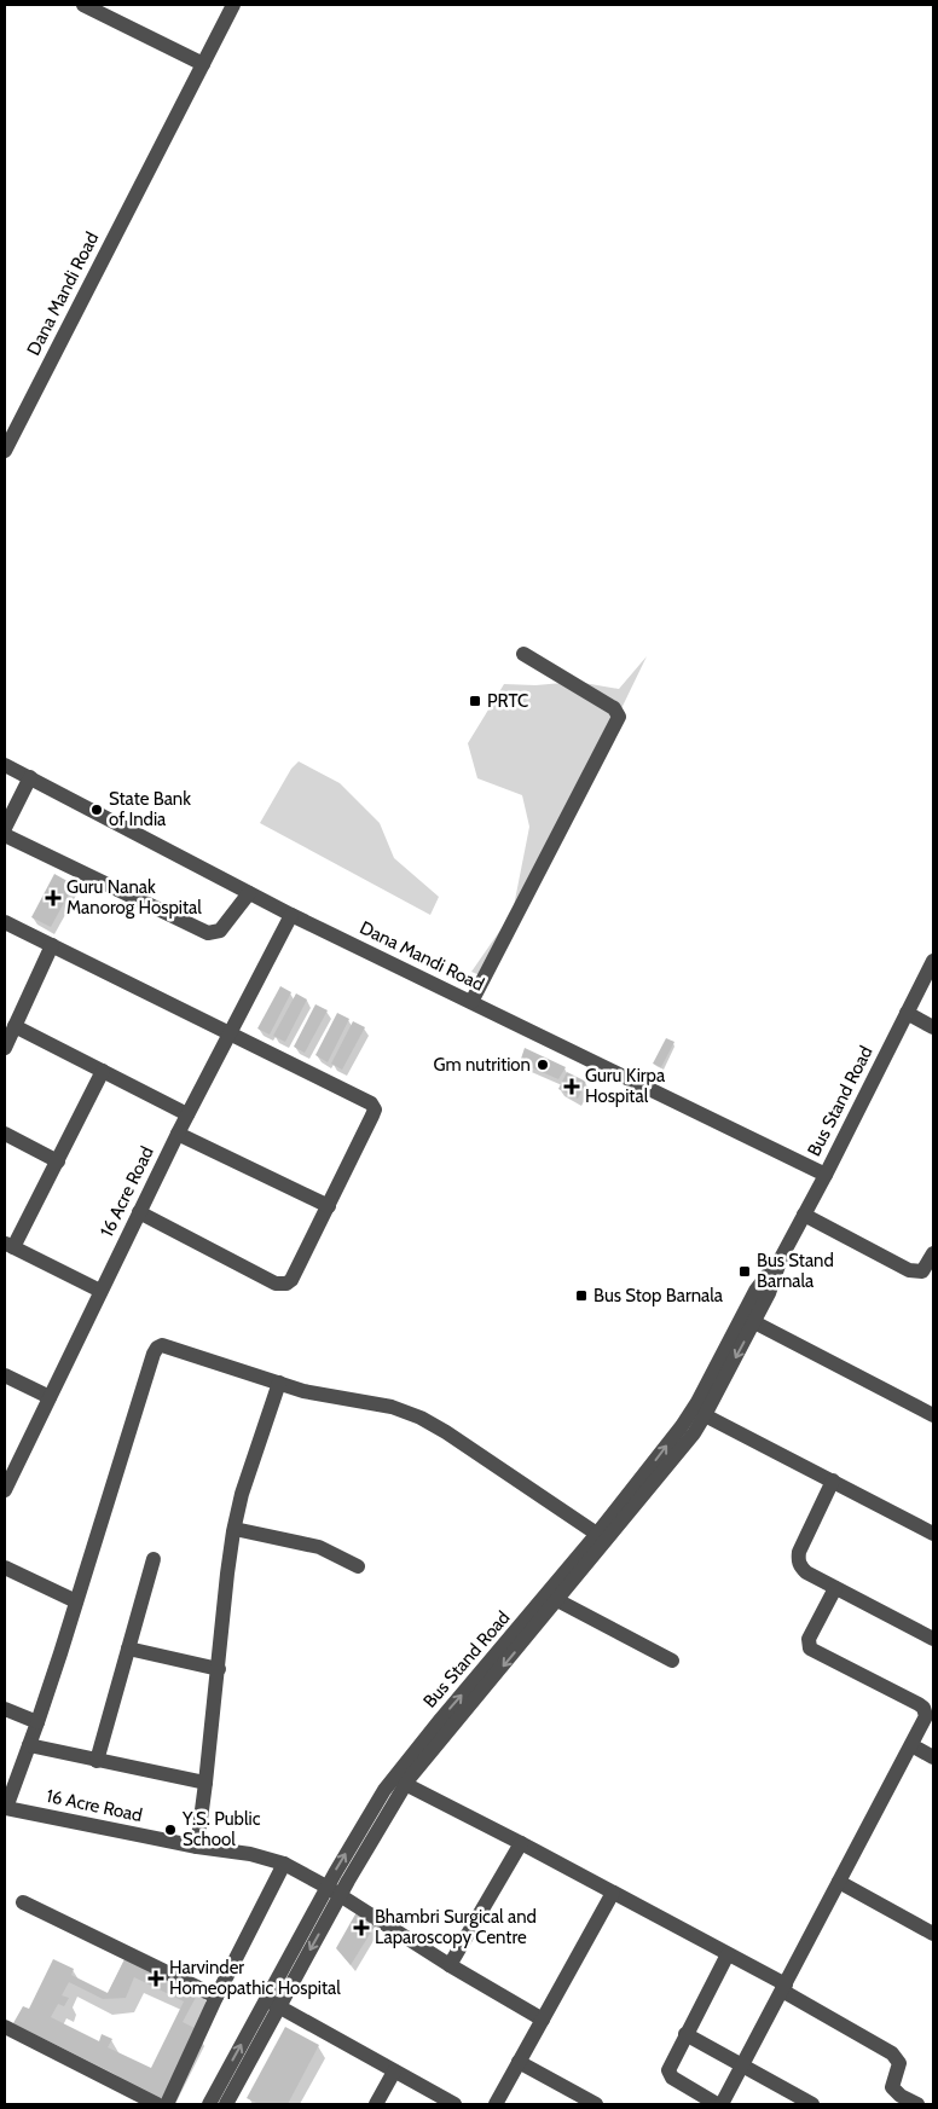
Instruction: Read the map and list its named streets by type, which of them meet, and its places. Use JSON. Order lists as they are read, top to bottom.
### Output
{
  "streets": {
    "street": ["Dana Mandi Road", "Bus Stand Road", "16 Acre Road"]
  },
  "crossings": [
    ["Dana Mandi Road", "Bus Stand Road"],
    ["Dana Mandi Road", "16 Acre Road"],
    ["Bus Stand Road", "16 Acre Road"]
  ],
  "places": {
    "transit": ["PRTC", "Bus Stand Barnala", "Bus Stop Barnala"],
    "other": ["State Bank of India", "Gm nutrition", "Y.S. Public School"],
    "health": [
      "Guru Nanak Manorog Hospital",
      "Guru Kirpa Hospital",
      "Bhambri Surgical and Laparoscopy Centre",
      "Harvinder Homeopathic Hospital"
    ]
  }
}
